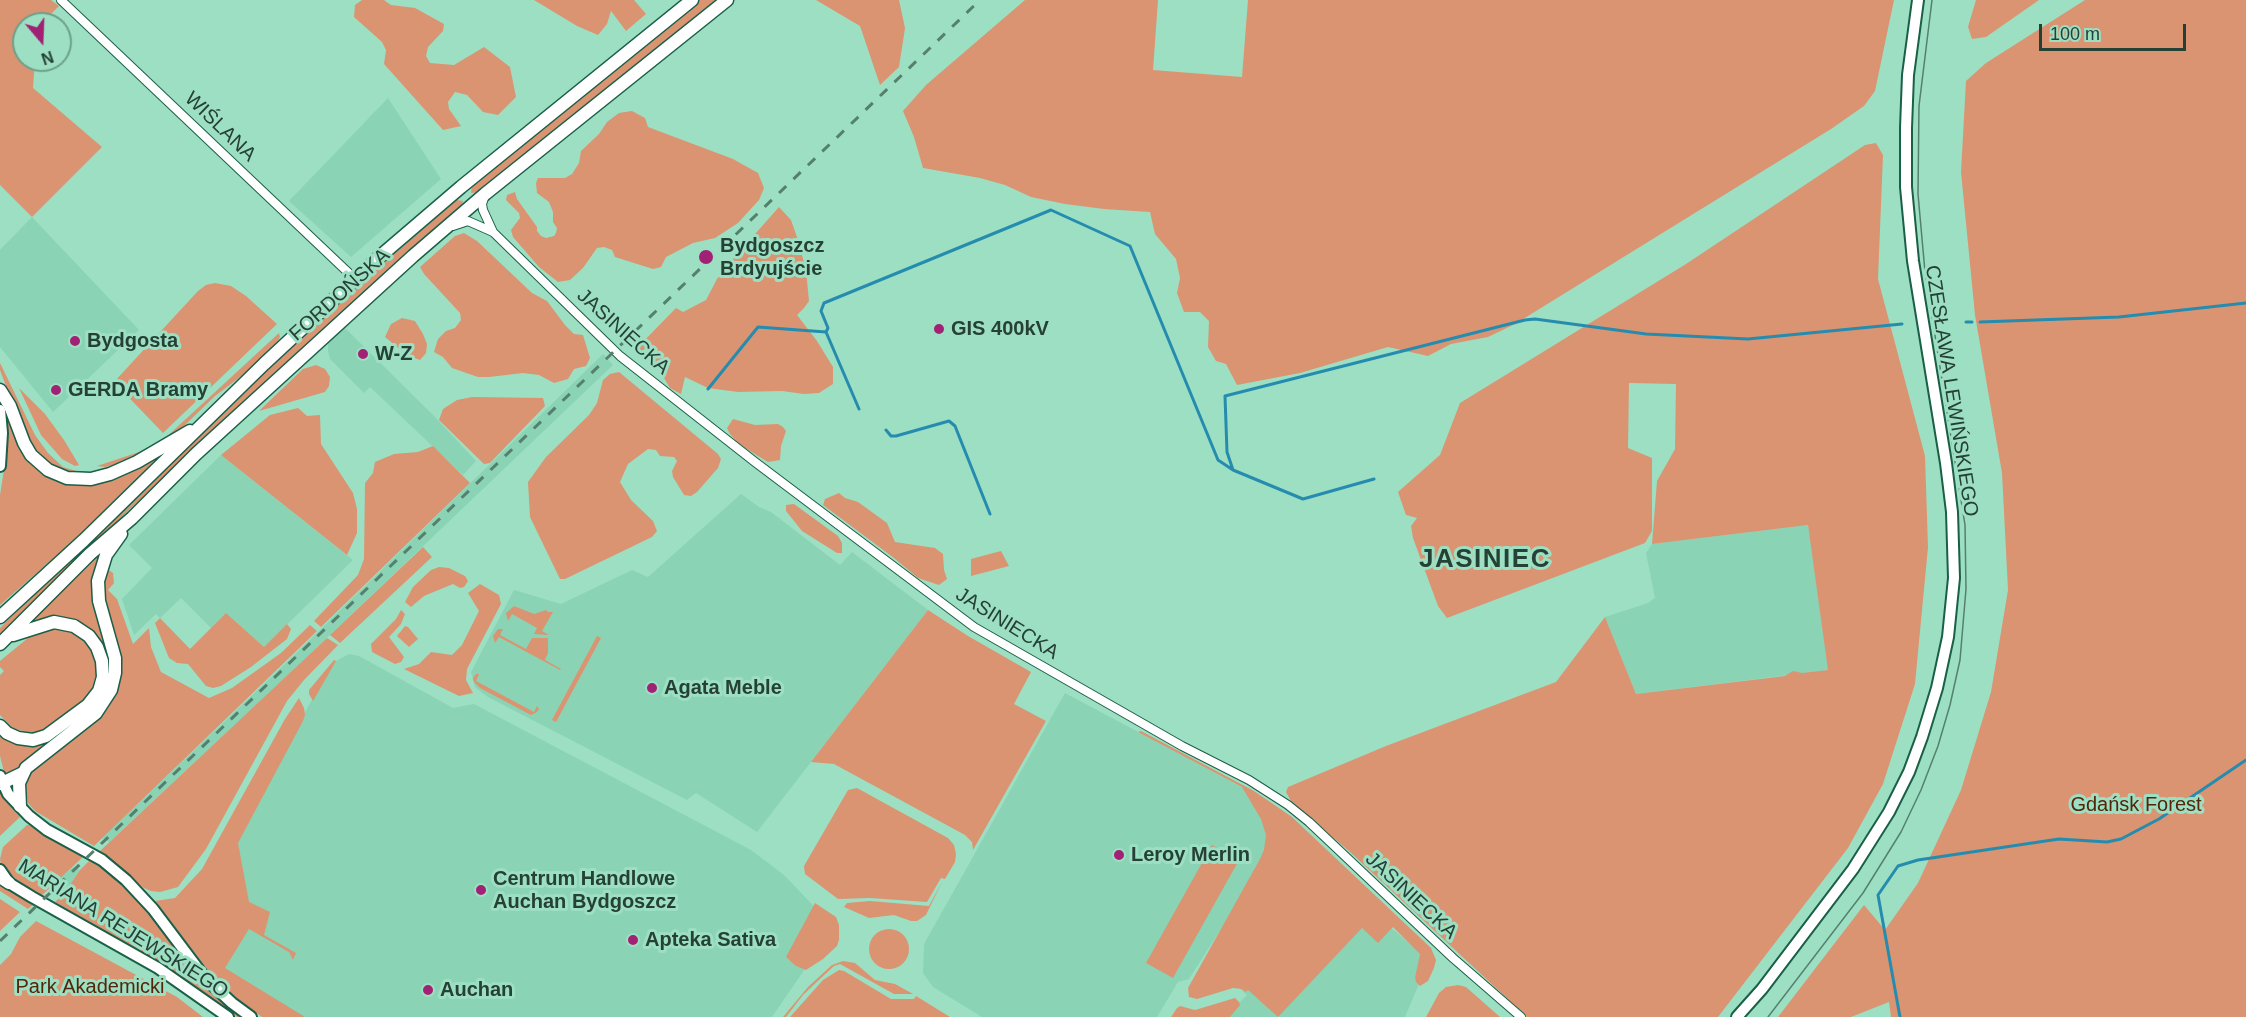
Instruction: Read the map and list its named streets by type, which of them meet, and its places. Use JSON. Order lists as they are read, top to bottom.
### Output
{
  "streets": {
    "main road": ["FORDOŃSKA"],
    "street": [
      "WIŚLANA",
      "JASINIECKA",
      "CZESŁAWA LEWIŃSKIEGO",
      "MARIANA REJEWSKIEGO"
    ]
  },
  "crossings": [
    ["WIŚLANA", "FORDOŃSKA"],
    ["FORDOŃSKA", "JASINIECKA"]
  ],
  "districts": ["JASINIEC"],
  "parks": ["Gdańsk Forest", "Park Akademicki"],
  "places": [
    "Bydgoszcz Brdyujście",
    "GIS 400kV",
    "Bydgosta",
    "W-Z",
    "GERDA Bramy",
    "Agata Meble",
    "Leroy Merlin",
    "Centrum Handlowe Auchan Bydgoszcz",
    "Apteka Sativa",
    "Auchan"
  ],
  "scale_bar": "100 m",
  "north": "bottom"
}
